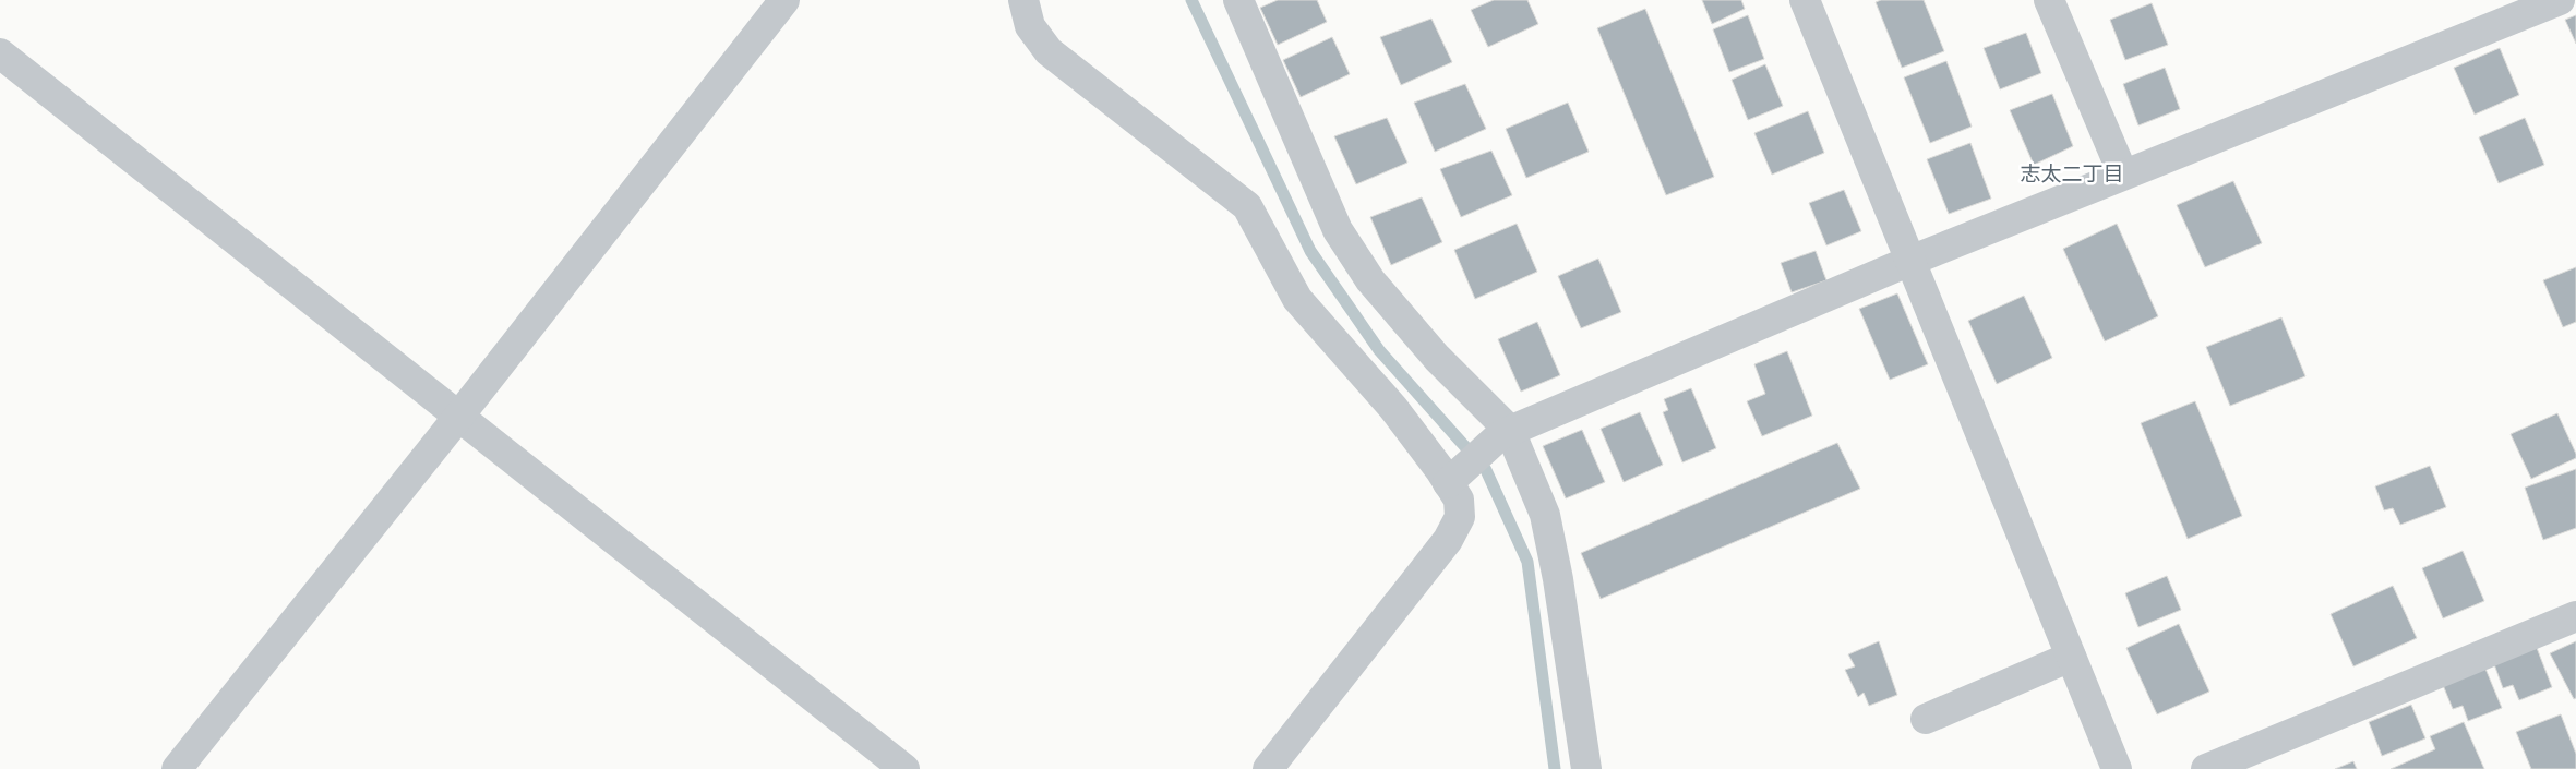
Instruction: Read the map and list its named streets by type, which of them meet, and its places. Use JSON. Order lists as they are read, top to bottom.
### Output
{
  "districts": ["志太二丁目"]
}
